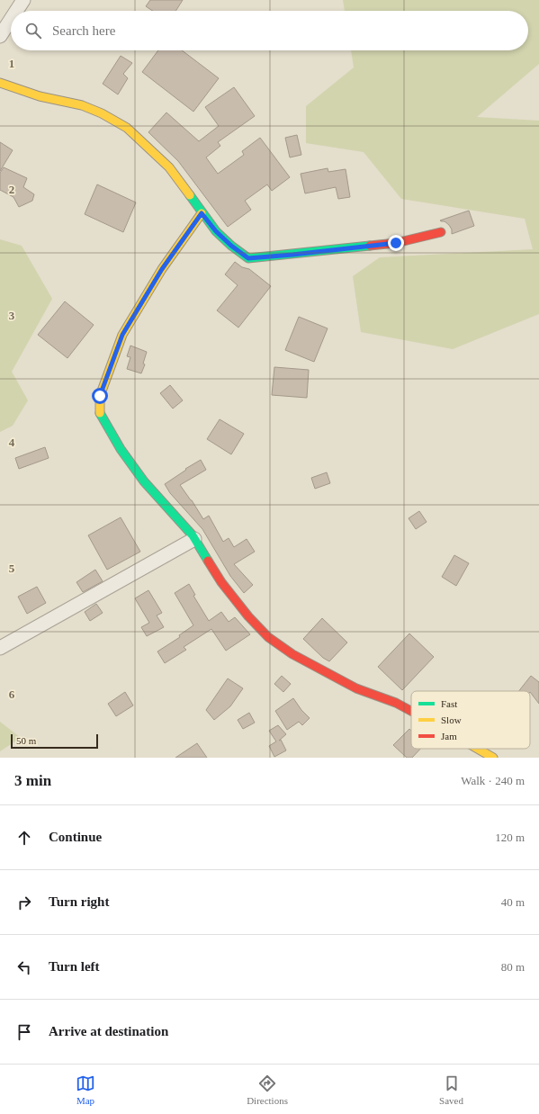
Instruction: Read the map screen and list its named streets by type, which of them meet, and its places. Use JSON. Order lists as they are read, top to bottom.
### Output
{
  "legend": ["Fast", "Slow", "Jam"],
  "scale_bar": "50 m",
  "page": {
    "search": "Search here",
    "scale": "50 m",
    "heading": ["3 min", "Walk · 240 m"],
    "list": [
      ["Continue", "120 m"],
      ["Turn right", "40 m"],
      ["Turn left", "80 m"],
      "Arrive at destination"
    ],
    "nav": ["Map", "Directions", "Saved"]
  },
  "grid": {
    "rows": [
      "1",
      "2",
      "3",
      "4",
      "5",
      "6"
    ]
  }
}
